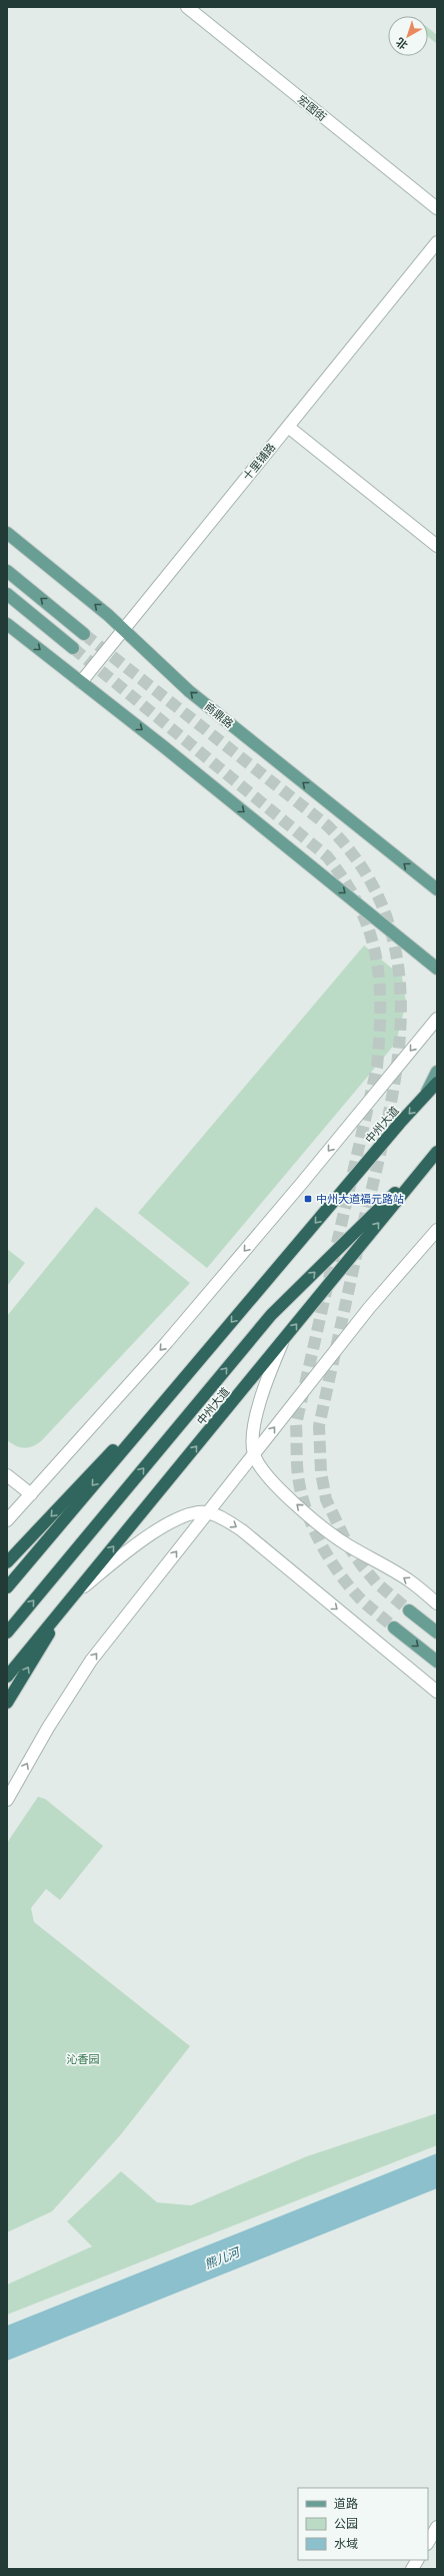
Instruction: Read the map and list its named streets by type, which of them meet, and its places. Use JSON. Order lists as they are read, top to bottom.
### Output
{
  "streets": {
    "highway": ["中州大道"],
    "main road": ["商鼎路"],
    "street": ["宏图街", "十里铺路"]
  },
  "crossings": [
    ["十里铺路", "商鼎路"]
  ],
  "water": ["熊儿河"],
  "parks": ["沁香园"],
  "places": {
    "transit": ["中州大道福元路站"]
  },
  "legend": ["道路", "公园", "水域"],
  "north": "bottom left"
}
